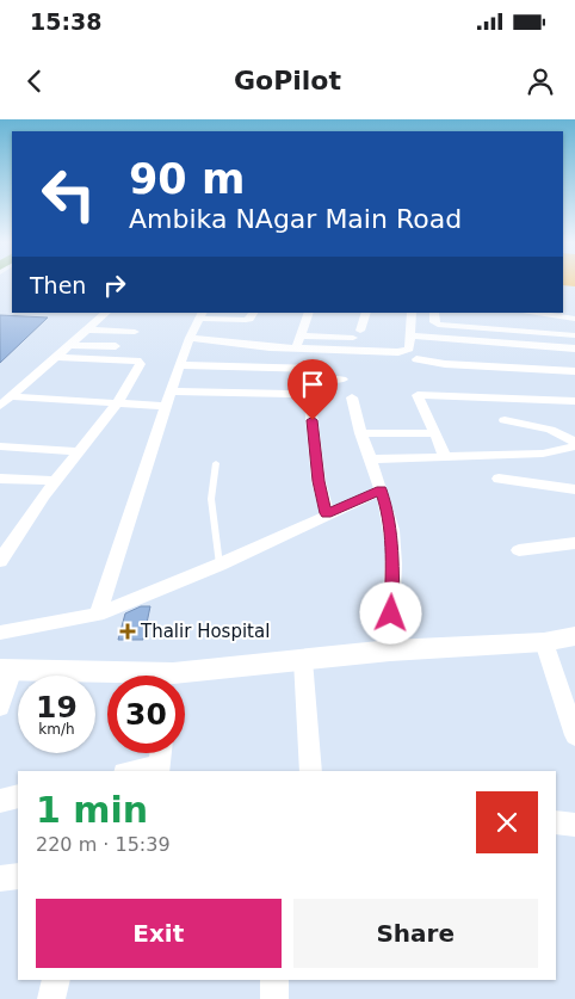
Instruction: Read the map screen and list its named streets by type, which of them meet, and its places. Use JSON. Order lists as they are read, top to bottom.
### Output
{
  "places": {
    "health": ["Thalir Hospital"]
  },
  "page": {
    "status": "15:38",
    "header": "GoPilot",
    "turn": ["90 m", "Ambika NAgar Main Road"],
    "then": "Then",
    "speed": "19 km/h",
    "limit": "30",
    "heading": ["1 min", "220 m · 15:39"],
    "buttons": ["Exit", "Share"]
  }
}
